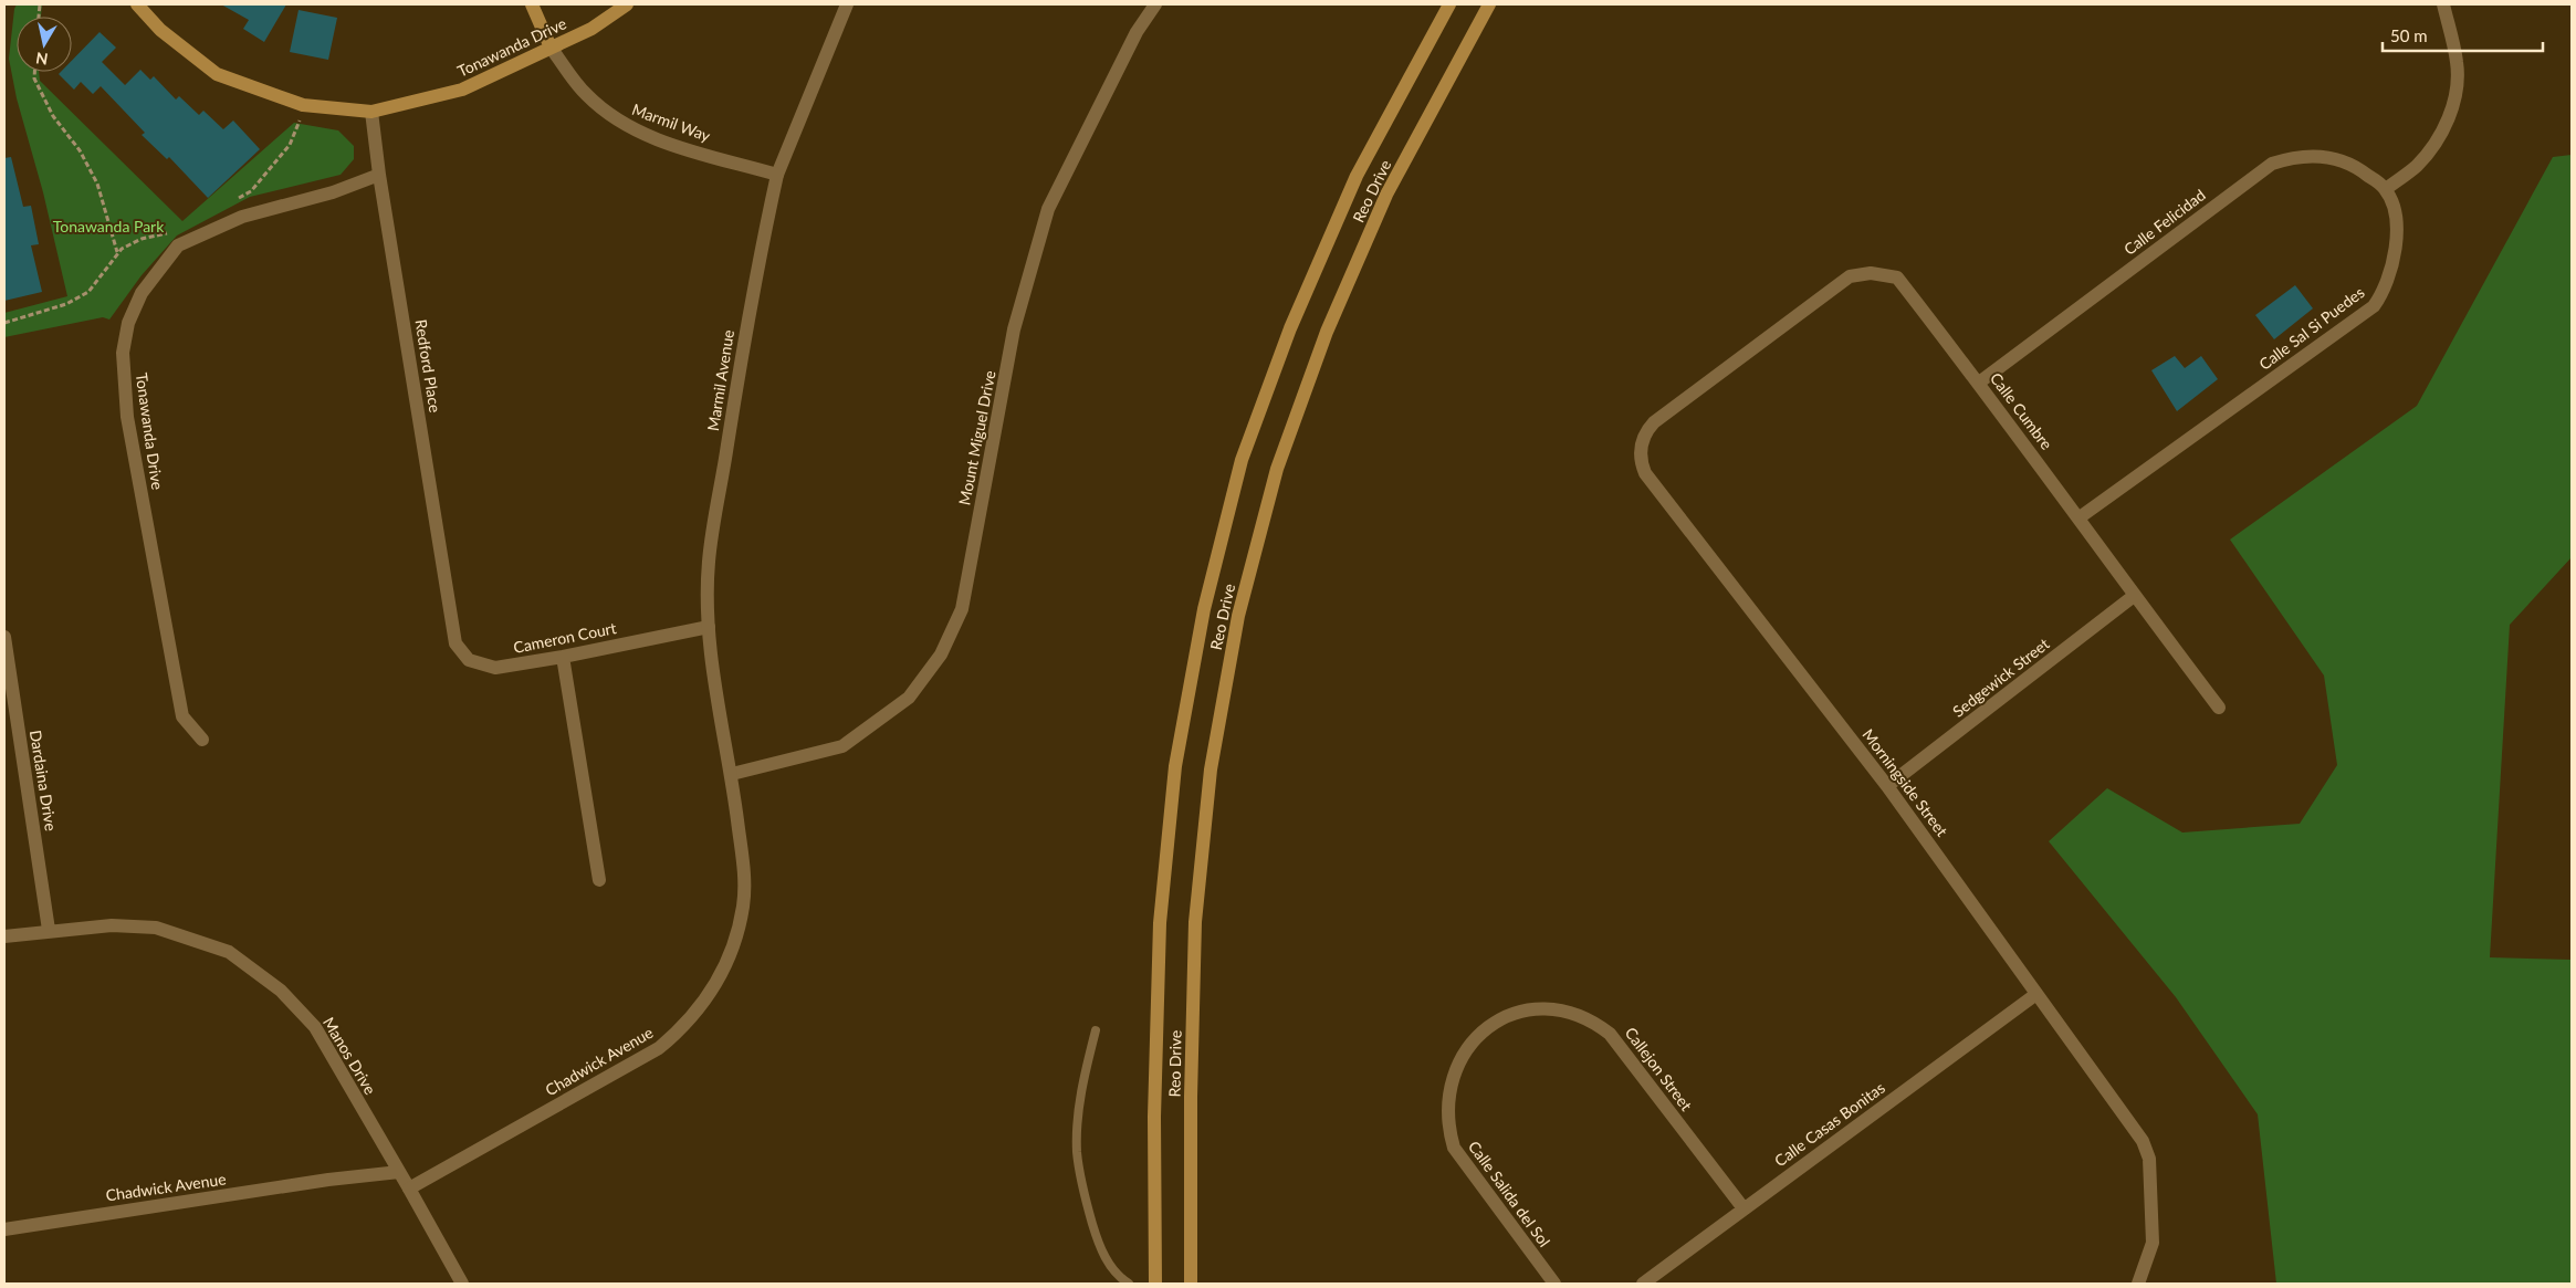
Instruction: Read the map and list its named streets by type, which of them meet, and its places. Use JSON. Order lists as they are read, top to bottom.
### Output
{
  "streets": {
    "main road": ["Tonawanda Drive", "Reo Drive"],
    "street": [
      "Marmil Way",
      "Calle Felicidad",
      "Calle Sal Si Puedes",
      "Redford Place",
      "Marmil Avenue",
      "Calle Cumbre",
      "Mount Miguel Drive",
      "Cameron Court",
      "Sedgewick Street",
      "Dardaina Drive",
      "Morningside Street",
      "Manos Drive",
      "Chadwick Avenue",
      "Callejon Street",
      "Calle Casas Bonitas",
      "Calle Salida del Sol"
    ]
  },
  "crossings": [
    ["Tonawanda Drive", "Marmil Way"],
    ["Tonawanda Drive", "Redford Place"],
    ["Marmil Way", "Marmil Avenue"],
    ["Calle Felicidad", "Calle Sal Si Puedes"],
    ["Calle Felicidad", "Calle Cumbre"],
    ["Calle Sal Si Puedes", "Calle Cumbre"],
    ["Redford Place", "Cameron Court"],
    ["Marmil Avenue", "Mount Miguel Drive"],
    ["Marmil Avenue", "Cameron Court"],
    ["Marmil Avenue", "Chadwick Avenue"],
    ["Calle Cumbre", "Sedgewick Street"],
    ["Calle Cumbre", "Morningside Street"],
    ["Mount Miguel Drive", "Chadwick Avenue"],
    ["Sedgewick Street", "Morningside Street"],
    ["Dardaina Drive", "Manos Drive"],
    ["Morningside Street", "Calle Casas Bonitas"],
    ["Manos Drive", "Chadwick Avenue"],
    ["Callejon Street", "Calle Casas Bonitas"],
    ["Callejon Street", "Calle Salida del Sol"]
  ],
  "parks": ["Tonawanda Park"],
  "scale_bar": "50 m",
  "north": "bottom"
}
